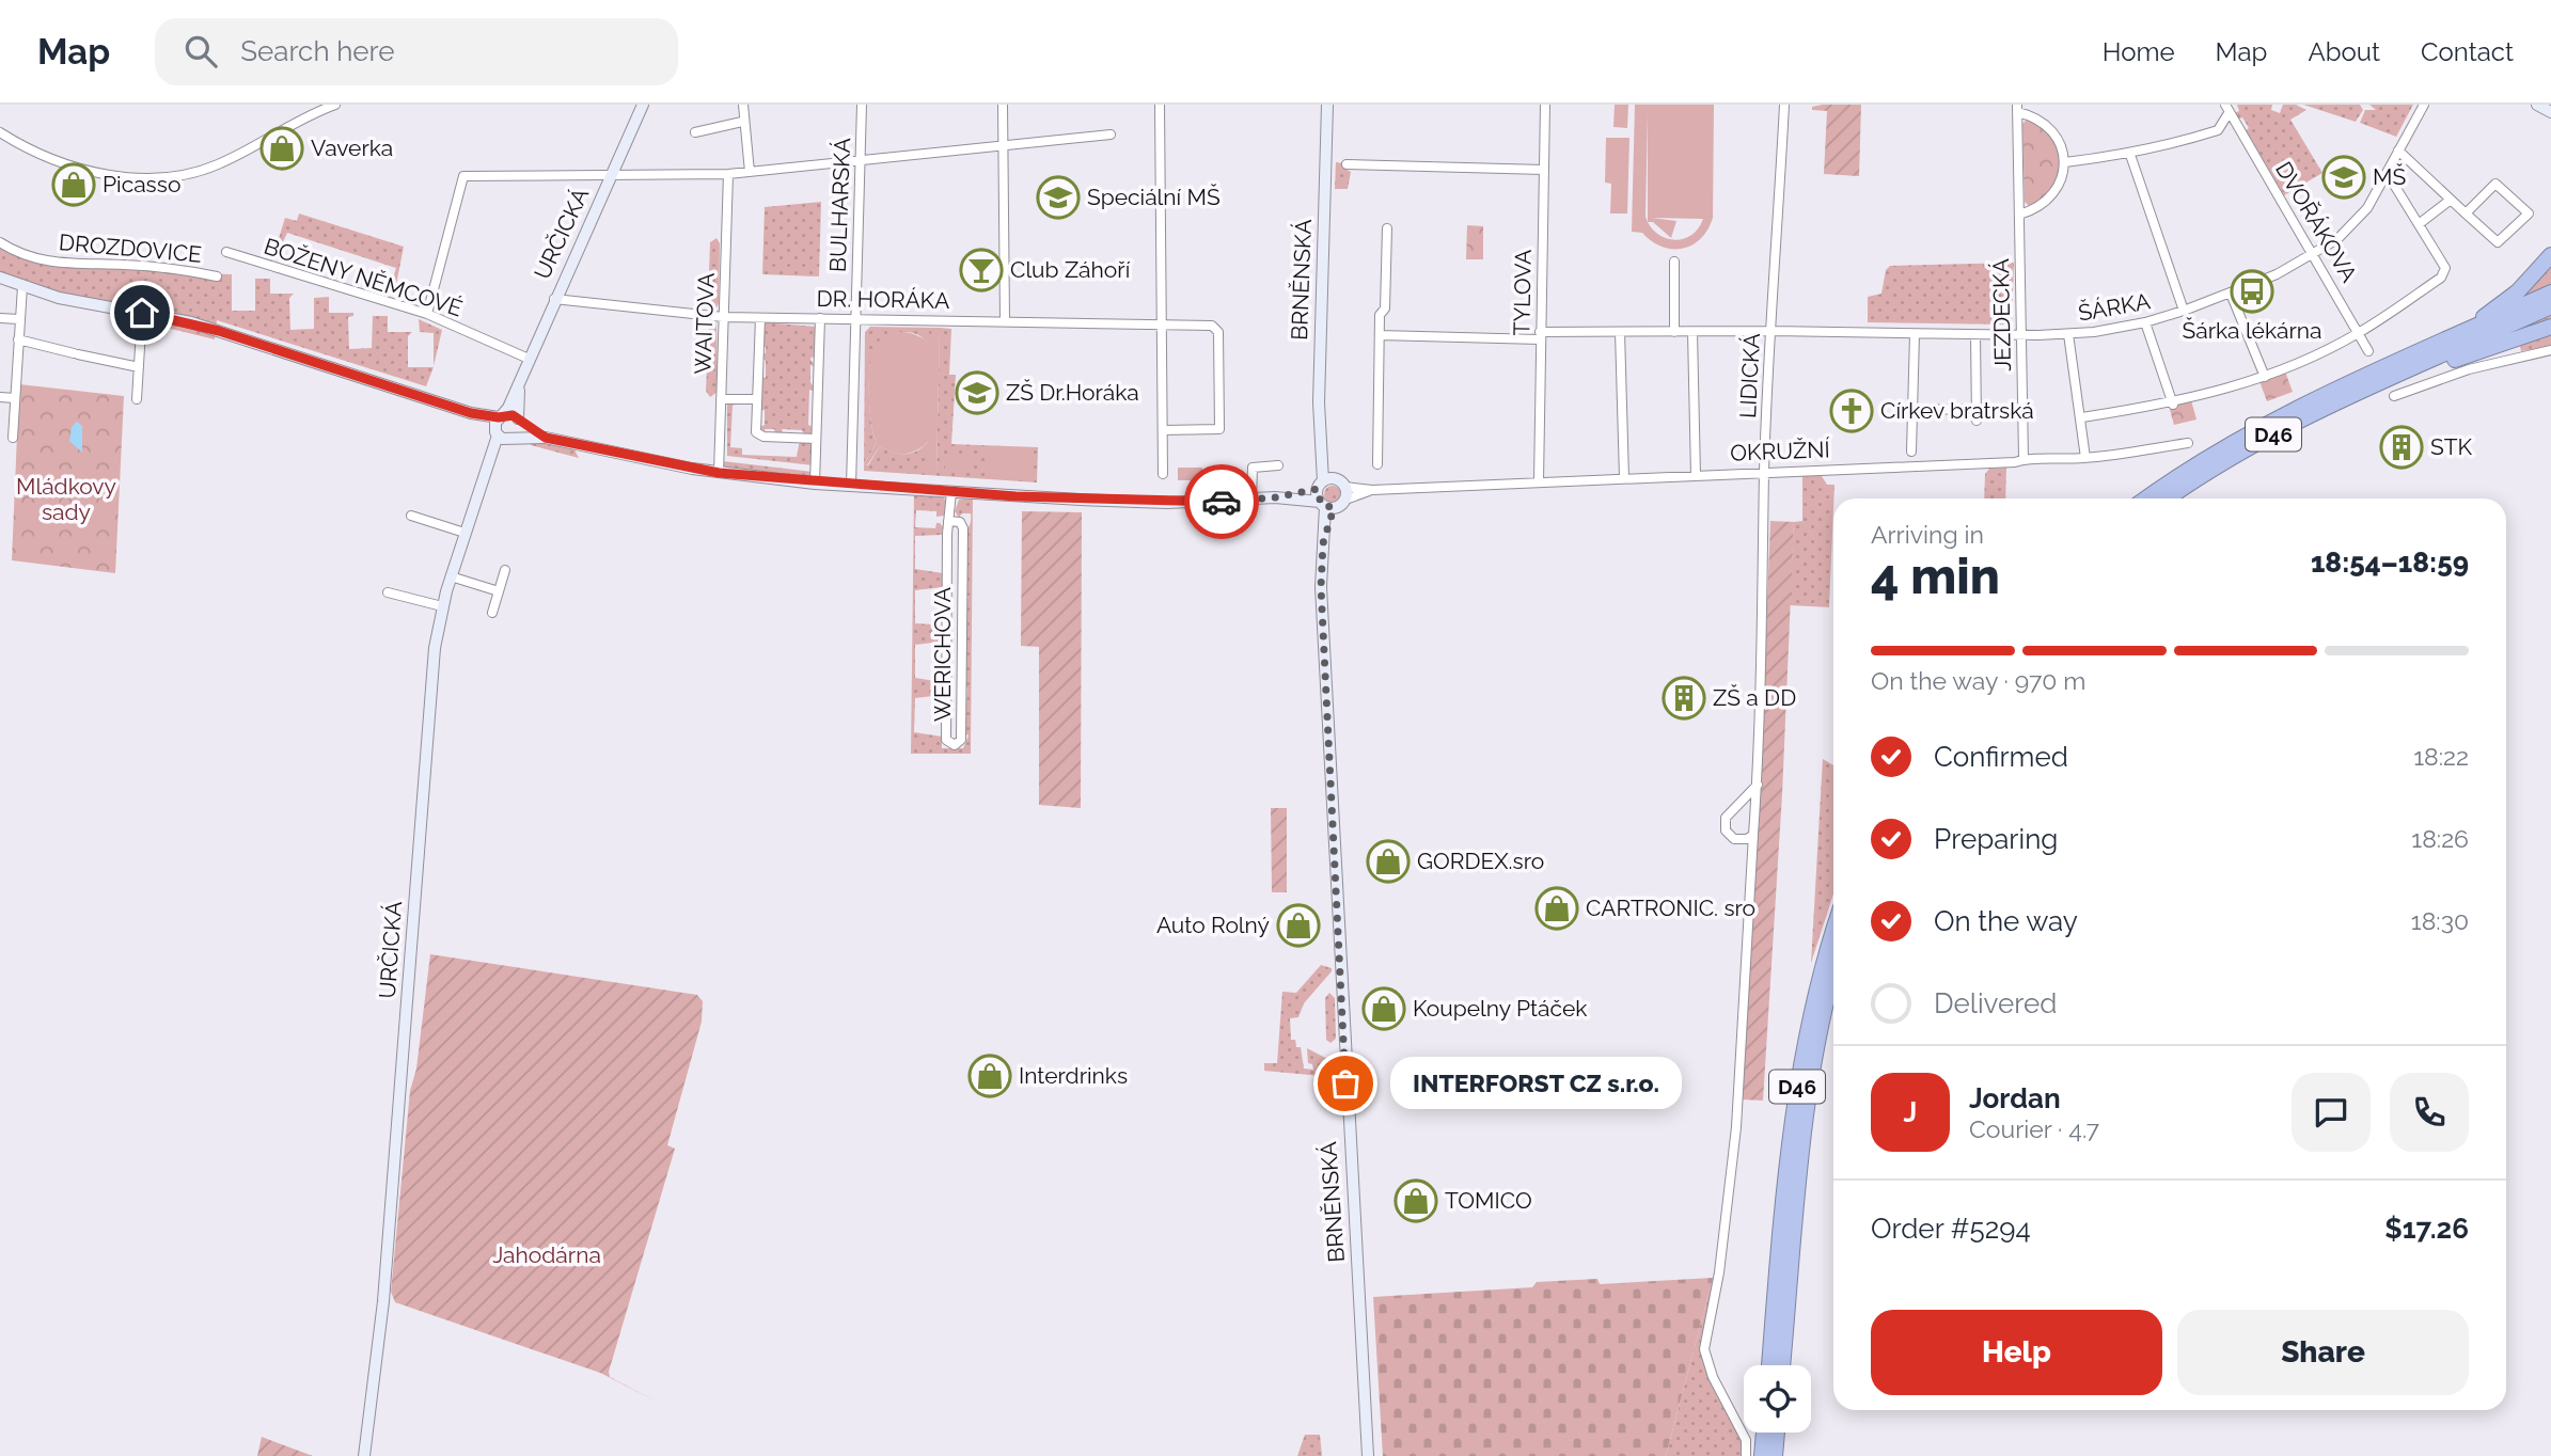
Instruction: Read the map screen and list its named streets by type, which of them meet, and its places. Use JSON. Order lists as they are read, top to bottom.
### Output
{
  "streets": {
    "highway": ["D46"],
    "street": [
      "BULHARSKÁ",
      "DVOŘÁKOVA",
      "URČICKÁ",
      "DROZDOVICE",
      "BOŽENY NĚMCOVÉ",
      "BRNĚNSKÁ",
      "TYLOVA",
      "DR. HORÁKA",
      "ŠÁRKA",
      "JEZDECKÁ",
      "WAITOVA",
      "LIDICKÁ",
      "OKRUŽNÍ",
      "WERICHOVA"
    ]
  },
  "crossings": [
    ["BULHARSKÁ", "DR. HORÁKA"],
    ["BULHARSKÁ", "OKRUŽNÍ"],
    ["DVOŘÁKOVA", "ŠÁRKA"],
    ["URČICKÁ", "BOŽENY NĚMCOVÉ"],
    ["URČICKÁ", "DR. HORÁKA"],
    ["URČICKÁ", "OKRUŽNÍ"],
    ["BRNĚNSKÁ", "OKRUŽNÍ"],
    ["TYLOVA", "ŠÁRKA"],
    ["TYLOVA", "OKRUŽNÍ"],
    ["DR. HORÁKA", "WAITOVA"],
    ["ŠÁRKA", "JEZDECKÁ"],
    ["ŠÁRKA", "LIDICKÁ"],
    ["JEZDECKÁ", "OKRUŽNÍ"],
    ["WAITOVA", "OKRUŽNÍ"],
    ["LIDICKÁ", "OKRUŽNÍ"],
    ["OKRUŽNÍ", "WERICHOVA"]
  ],
  "parks": ["Mládkovy sady", "Jahodárna"],
  "places": {
    "shop": [
      "Vaverka",
      "Picasso",
      "GORDEX.sro",
      "CARTRONIC. sro",
      "Auto Rolný",
      "Koupelny Ptáček",
      "Interdrinks",
      "TOMICO"
    ],
    "school or university": ["MŠ", "Speciální MŠ", "ZŠ Dr.Horáka"],
    "bar": ["Club Záhoří"],
    "bus stop": ["Šárka lékárna"],
    "church": ["Církev bratrská"],
    "building": ["STK", "ZŠ a DD"],
    "other": ["INTERFORST CZ s.r.o."]
  },
  "page": {
    "header": "Map",
    "search": "Search here",
    "nav": [
      "Home",
      "Map",
      "About",
      "Contact"
    ],
    "heading": ["4 min", "Arriving in", "18:54–18:59"],
    "panel": [
      "Jordan",
      "Courier · 4.7",
      "Order #5294",
      "$17.26"
    ],
    "bar": "On the way · 970 m",
    "list": [
      ["Confirmed", "18:22"],
      ["Preparing", "18:26"],
      ["On the way", "18:30"],
      "Delivered"
    ],
    "bubble": "INTERFORST CZ s.r.o.",
    "round": "J",
    "buttons": ["Help", "Share"]
  }
}
